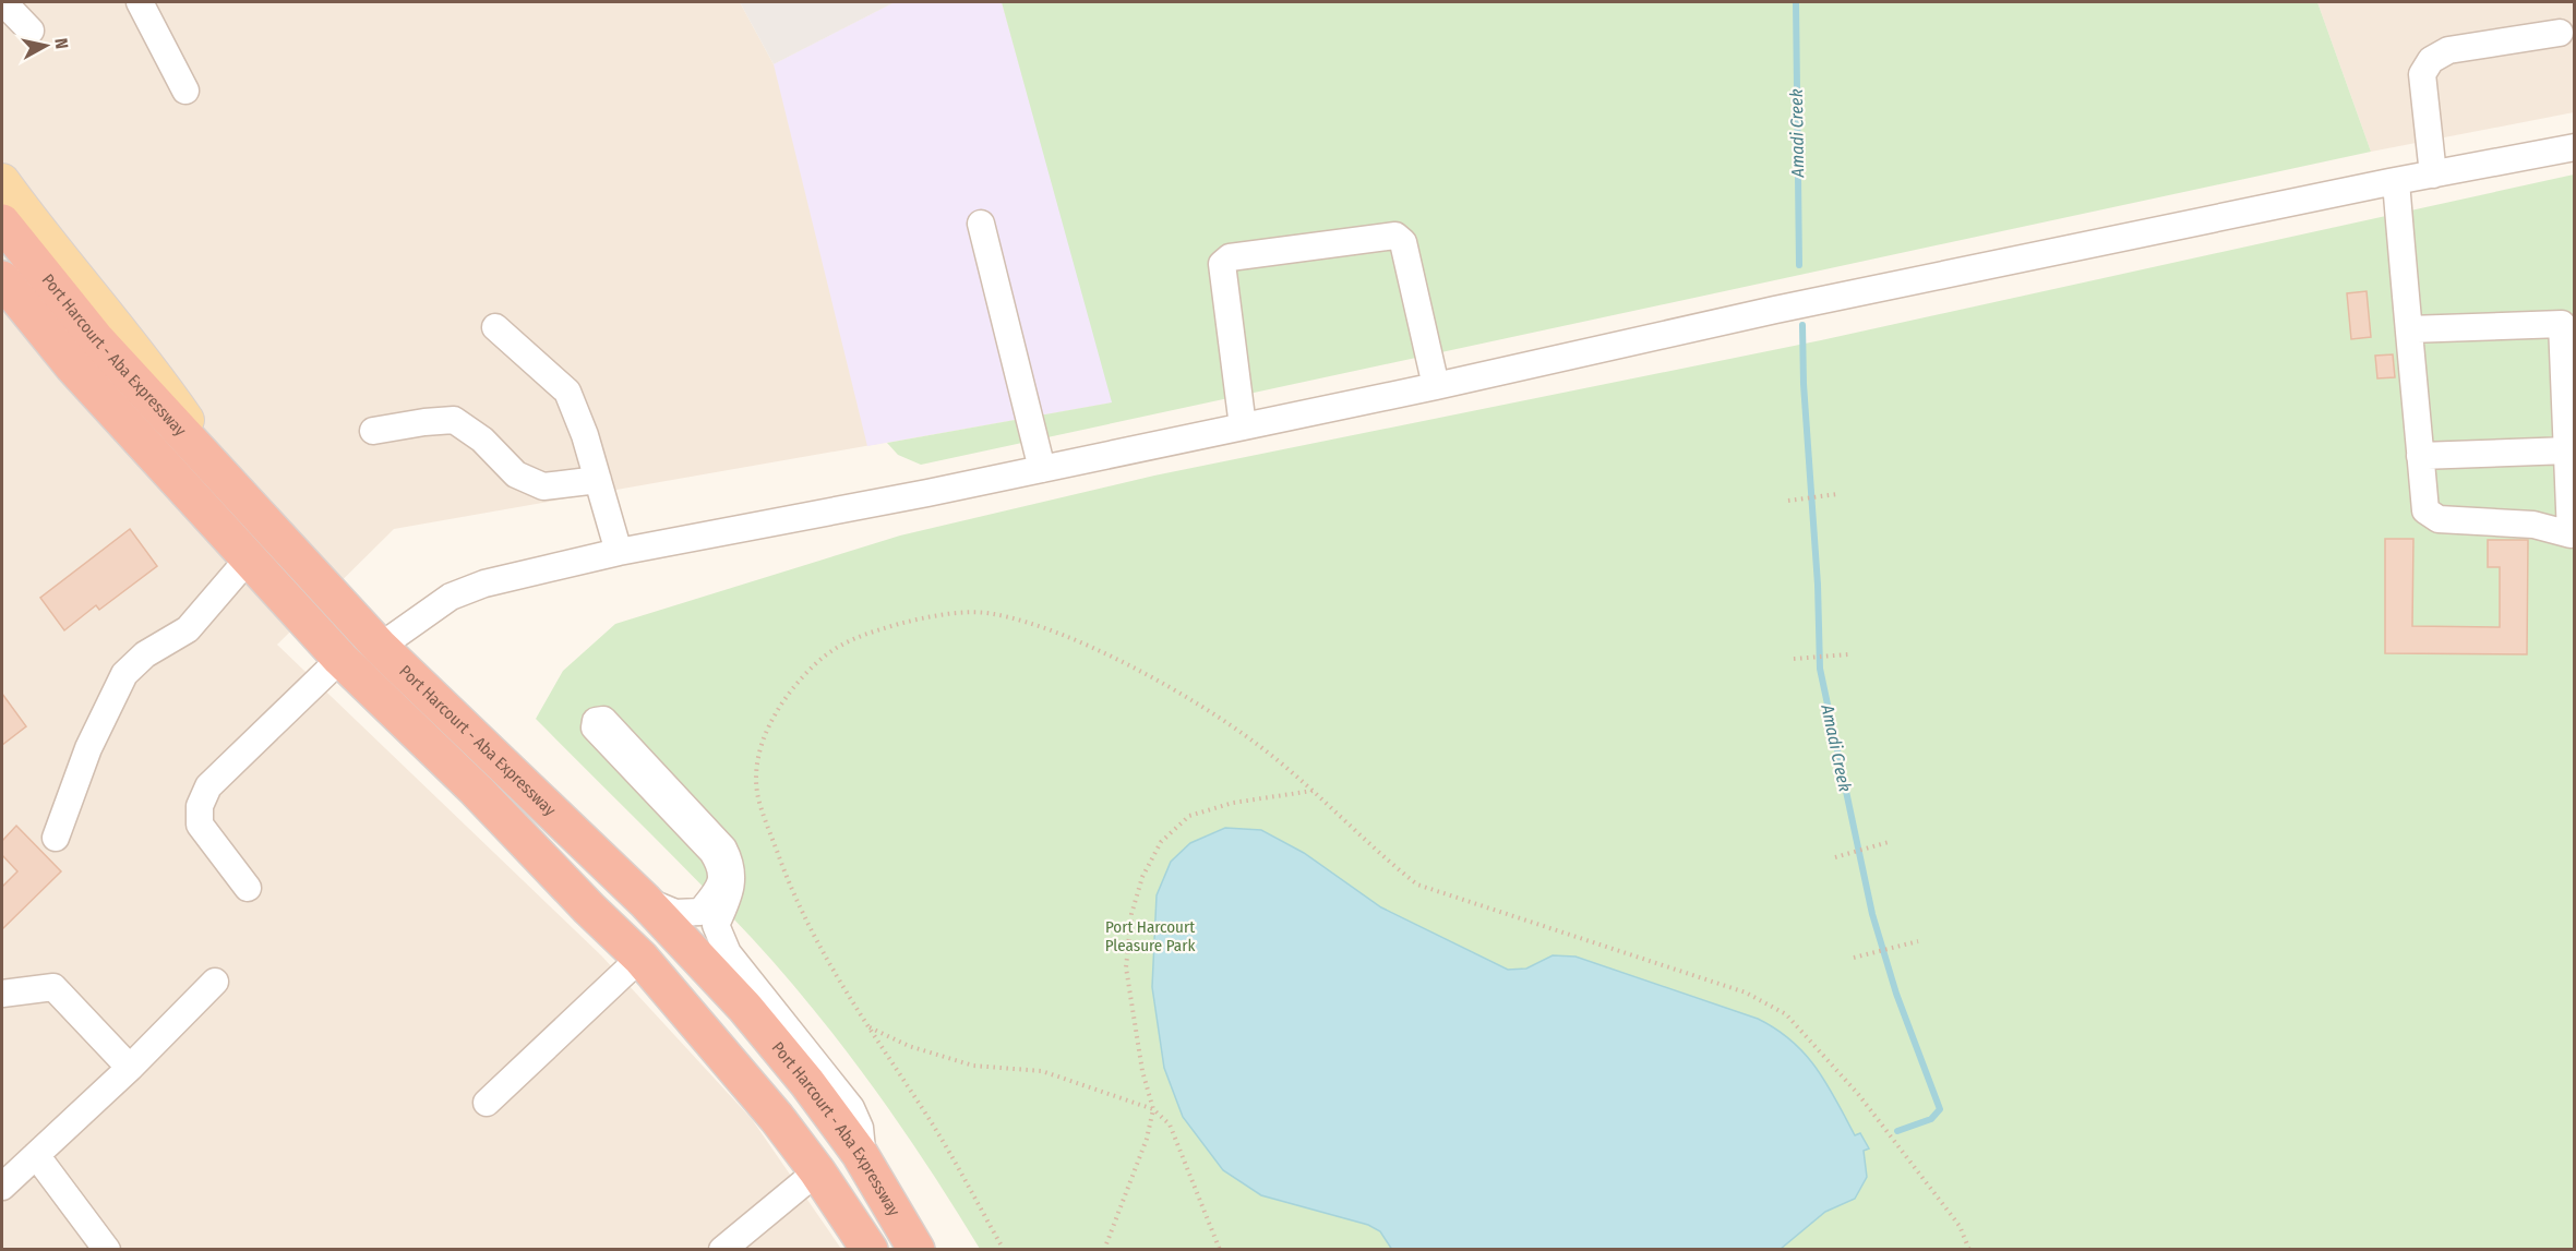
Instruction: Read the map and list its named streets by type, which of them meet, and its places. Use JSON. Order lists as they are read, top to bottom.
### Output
{
  "streets": {
    "highway": ["Port Harcourt - Aba Expressway"]
  },
  "water": ["Amadi Creek"],
  "parks": ["Port Harcourt Pleasure Park"],
  "north": "right"
}
